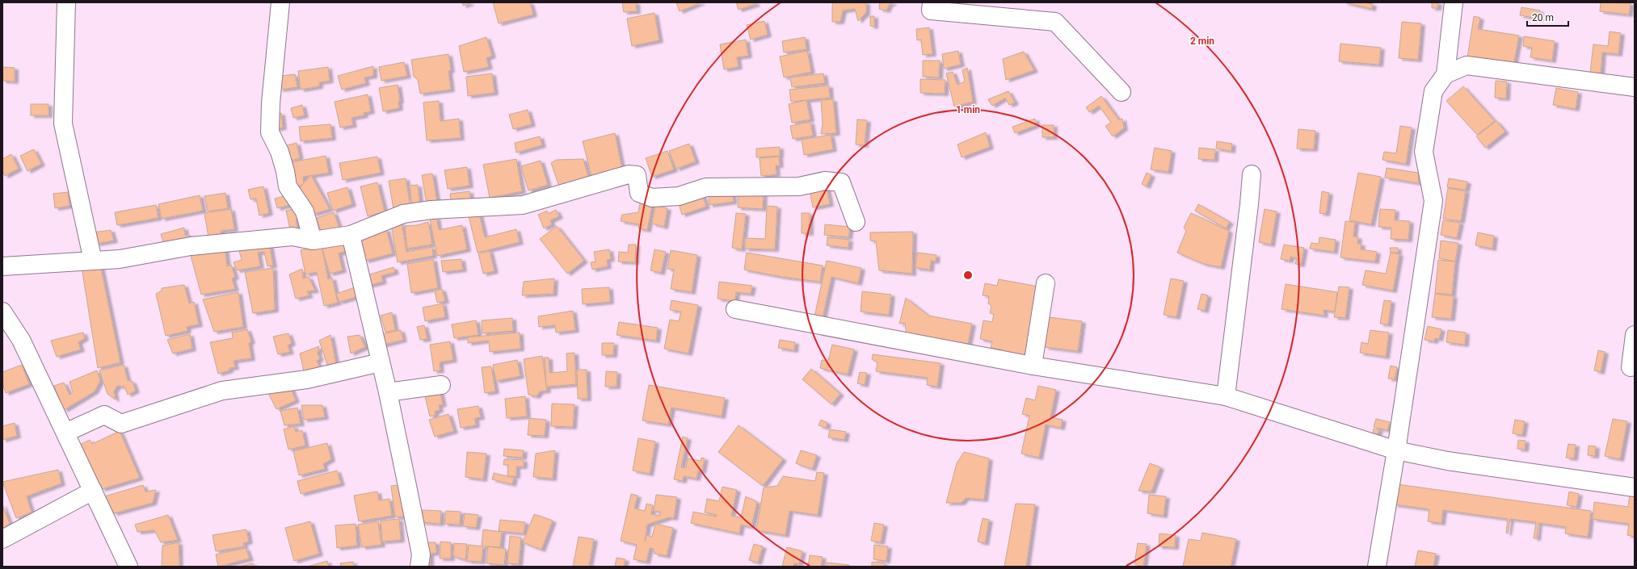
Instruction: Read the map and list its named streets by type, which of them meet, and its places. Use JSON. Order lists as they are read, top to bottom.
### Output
{
  "scale_bar": "20 m",
  "rings": ["2 min", "1 min"]
}
